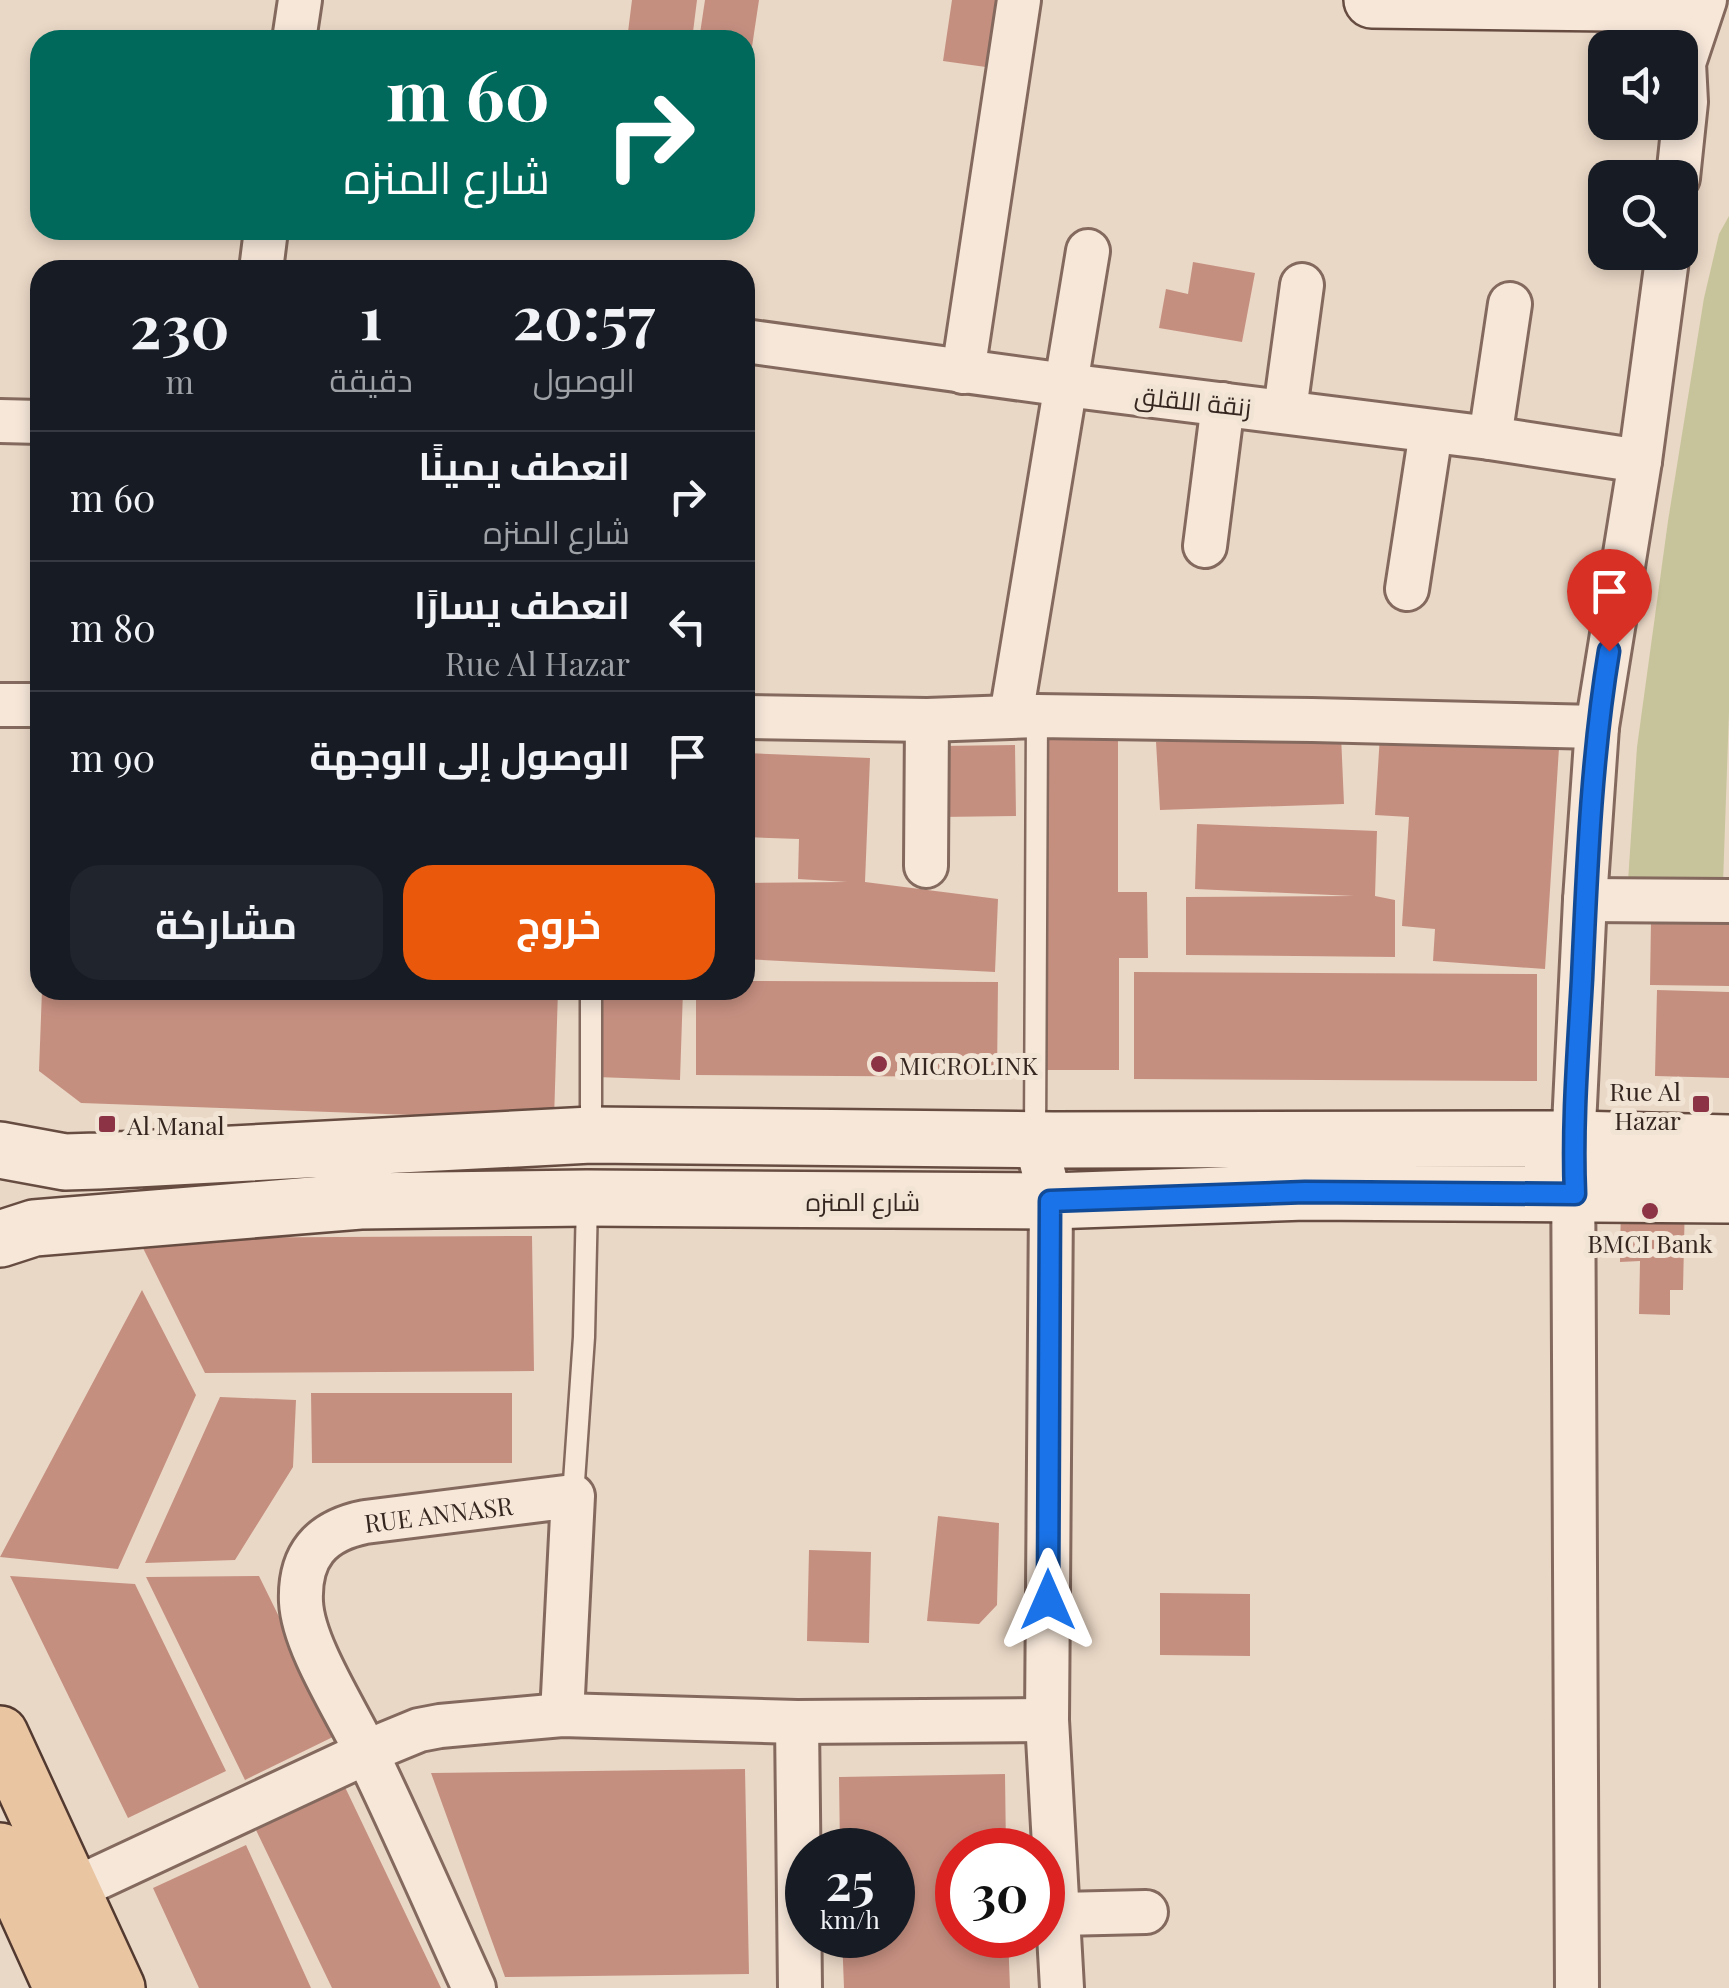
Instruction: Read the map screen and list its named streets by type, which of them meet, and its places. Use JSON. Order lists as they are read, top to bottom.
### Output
{
  "streets": {
    "street": ["زنقة اللقلق", "شارع المنزه", "RUE ANNASR"]
  },
  "places": {
    "other": ["MICROLINK", "BMCI Bank"],
    "transit": ["Rue Al Hazar", "Al Manal"]
  },
  "page": {
    "turn": ["60 m", "شارع المنزه"],
    "eta": [
      "20:57",
      "الوصول",
      "1",
      "دقيقة",
      "230",
      "m"
    ],
    "list": [
      {
        "name": "انعطف يمينًا",
        "note": "شارع المنزه",
        "value": "60 m"
      },
      {
        "name": "انعطف يسارًا",
        "note": "Rue Al Hazar",
        "value": "80 m"
      },
      {
        "name": "الوصول إلى الوجهة",
        "value": "90 m"
      }
    ],
    "buttons": ["خروج", "مشاركة"],
    "speed": "25 km/h",
    "limit": "30"
  }
}
